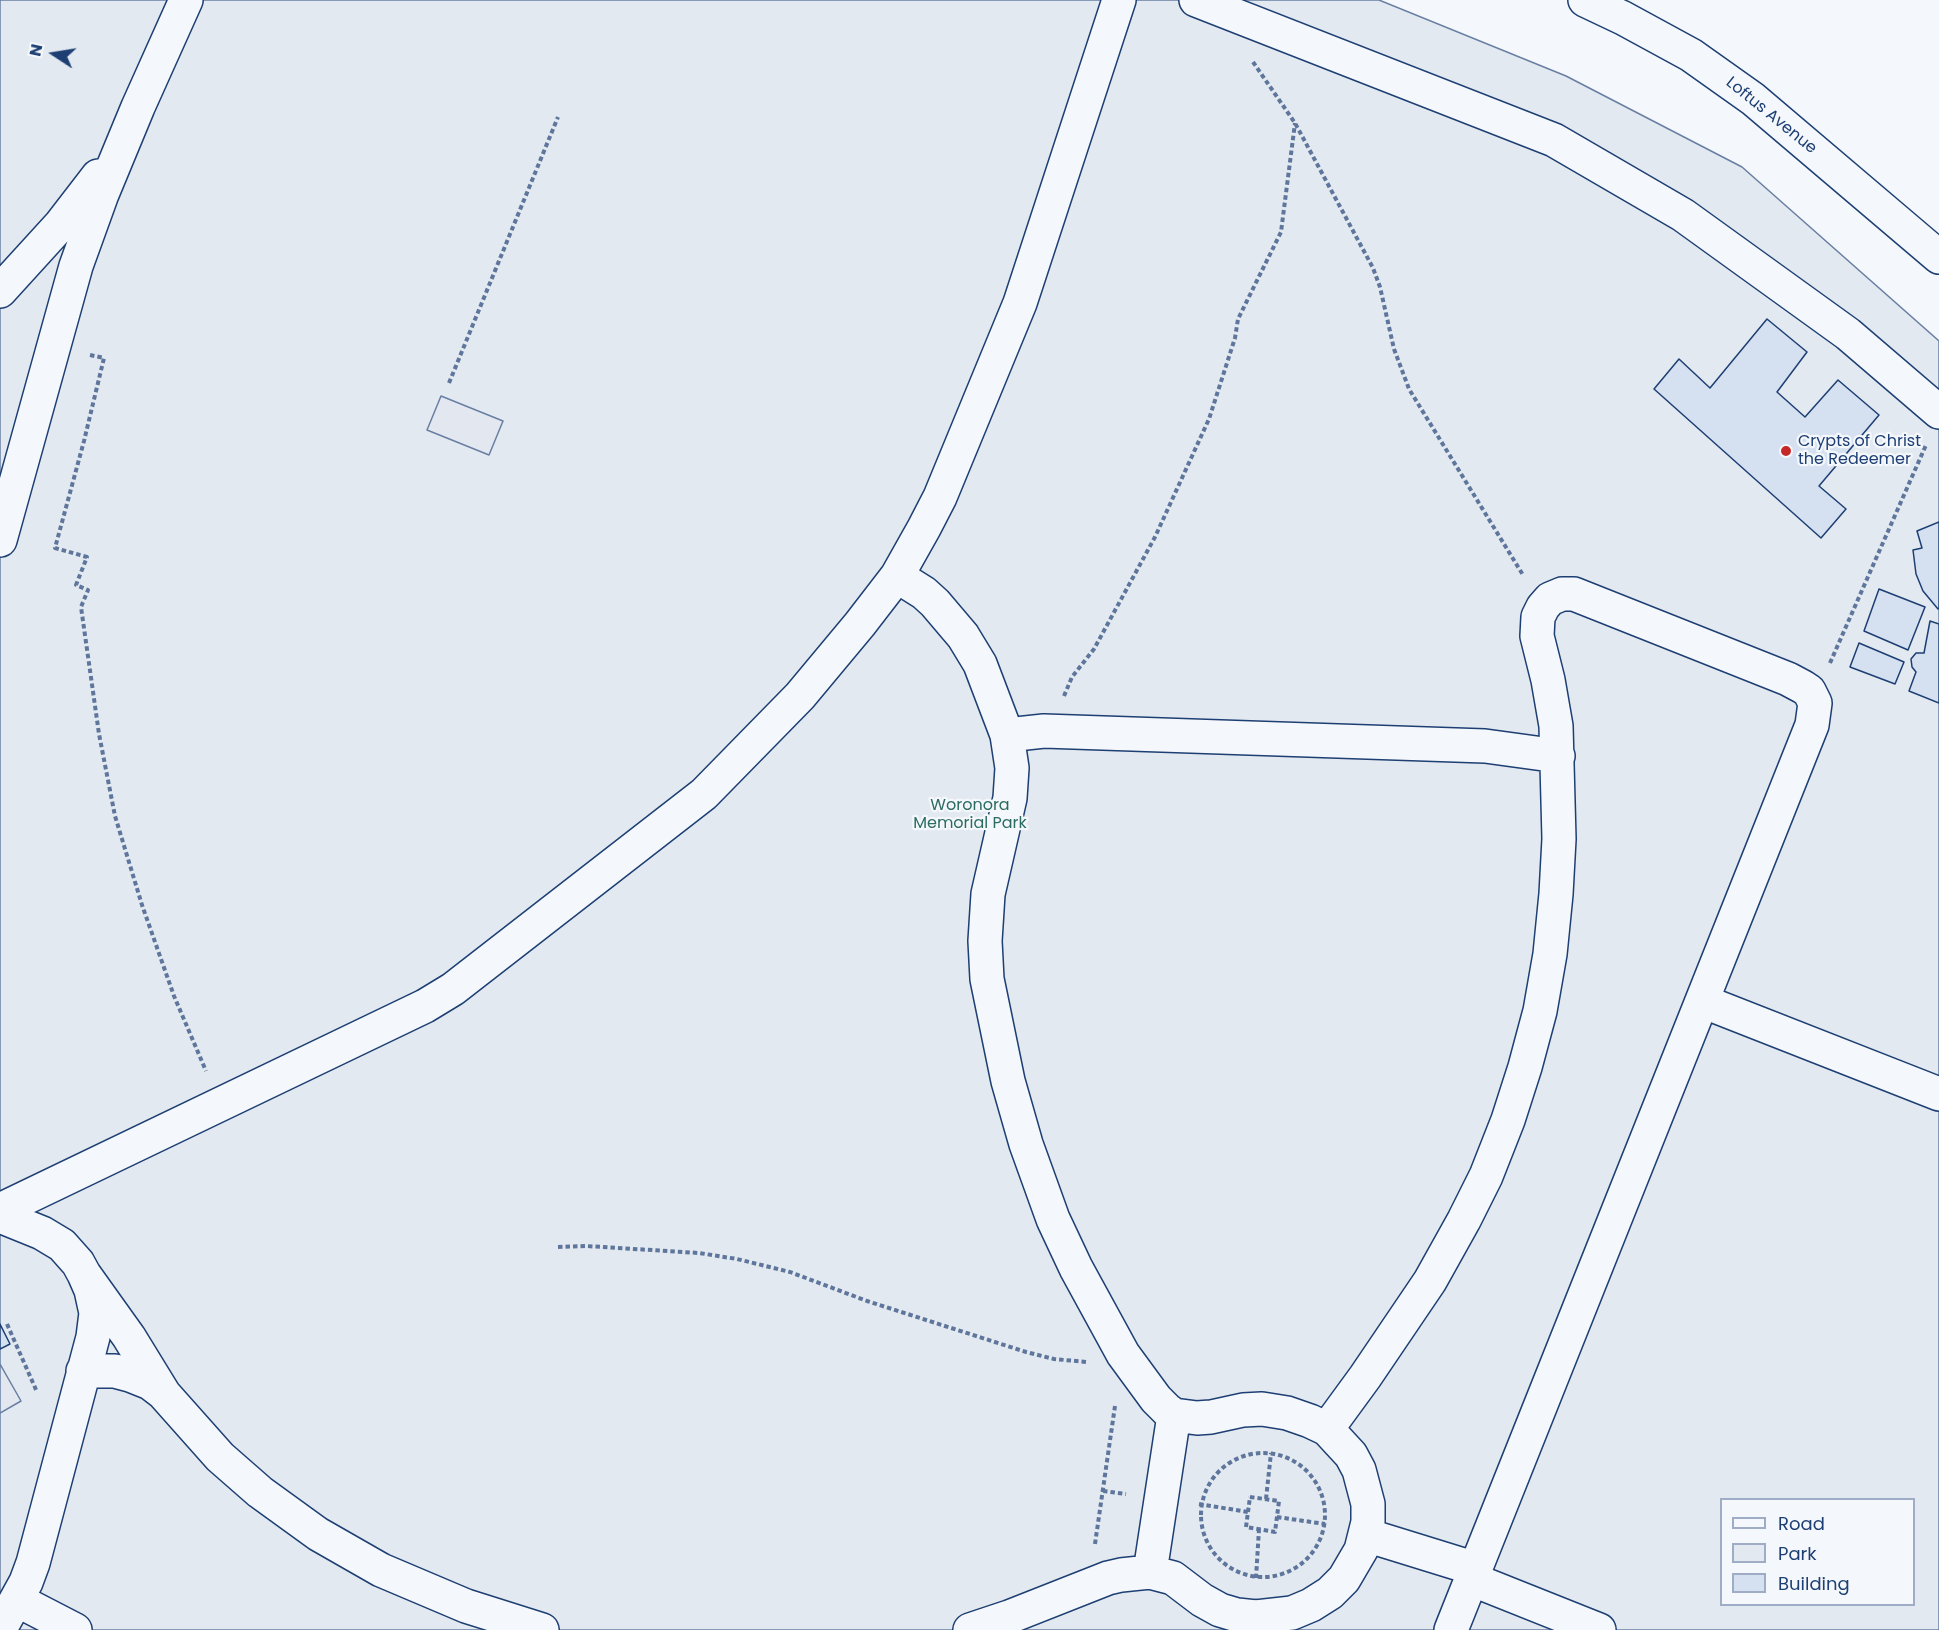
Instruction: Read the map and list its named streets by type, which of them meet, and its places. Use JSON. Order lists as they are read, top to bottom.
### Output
{
  "streets": {
    "street": ["Loftus Avenue"]
  },
  "parks": ["Woronora Memorial Park"],
  "places": ["Crypts of Christ the Redeemer"],
  "legend": ["Road", "Park", "Building"],
  "north": "left"
}
